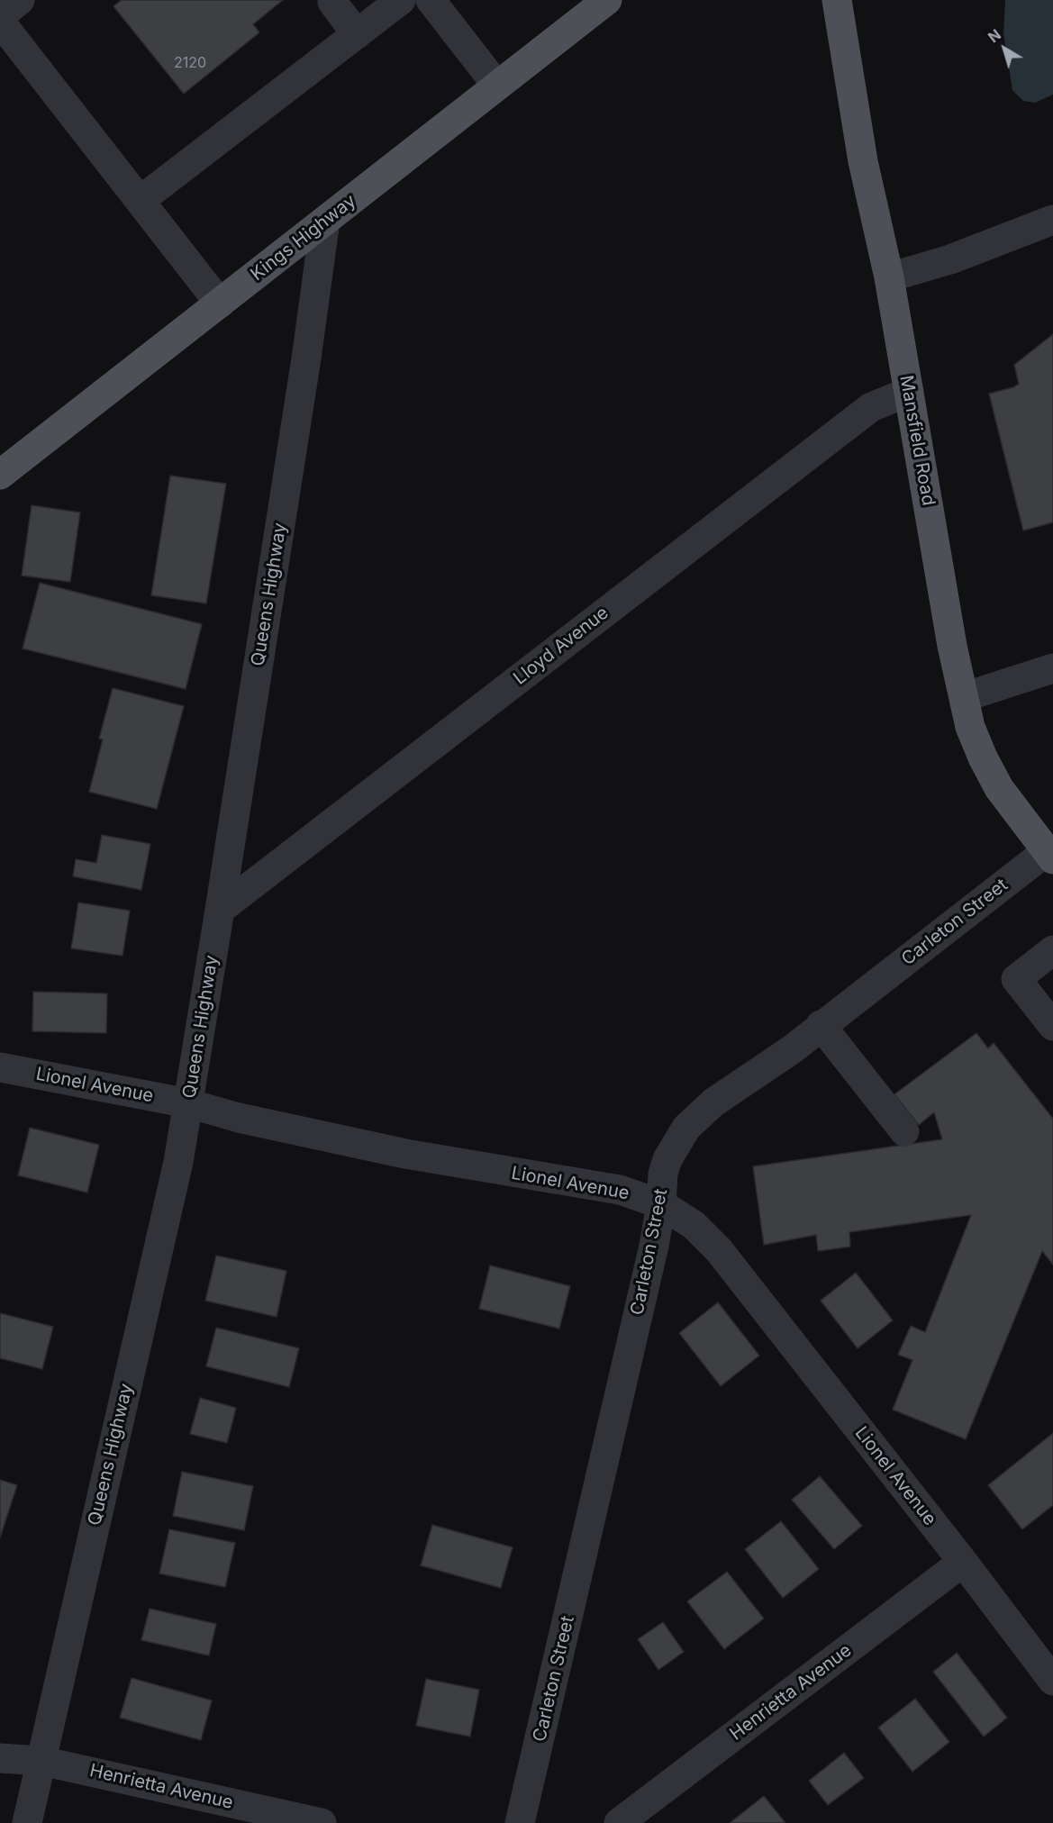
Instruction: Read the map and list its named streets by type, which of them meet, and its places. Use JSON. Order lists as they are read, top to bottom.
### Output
{
  "streets": {
    "main road": ["Kings Highway", "Mansfield Road"],
    "street": [
      "Queens Highway",
      "Lloyd Avenue",
      "Carleton Street",
      "Lionel Avenue",
      "Henrietta Avenue"
    ]
  },
  "crossings": [
    ["Kings Highway", "Queens Highway"],
    ["Mansfield Road", "Lloyd Avenue"],
    ["Mansfield Road", "Carleton Street"],
    ["Queens Highway", "Lloyd Avenue"],
    ["Queens Highway", "Lionel Avenue"],
    ["Queens Highway", "Henrietta Avenue"],
    ["Carleton Street", "Lionel Avenue"],
    ["Lionel Avenue", "Henrietta Avenue"]
  ],
  "house_numbers": ["2120"],
  "north": "top left"
}
